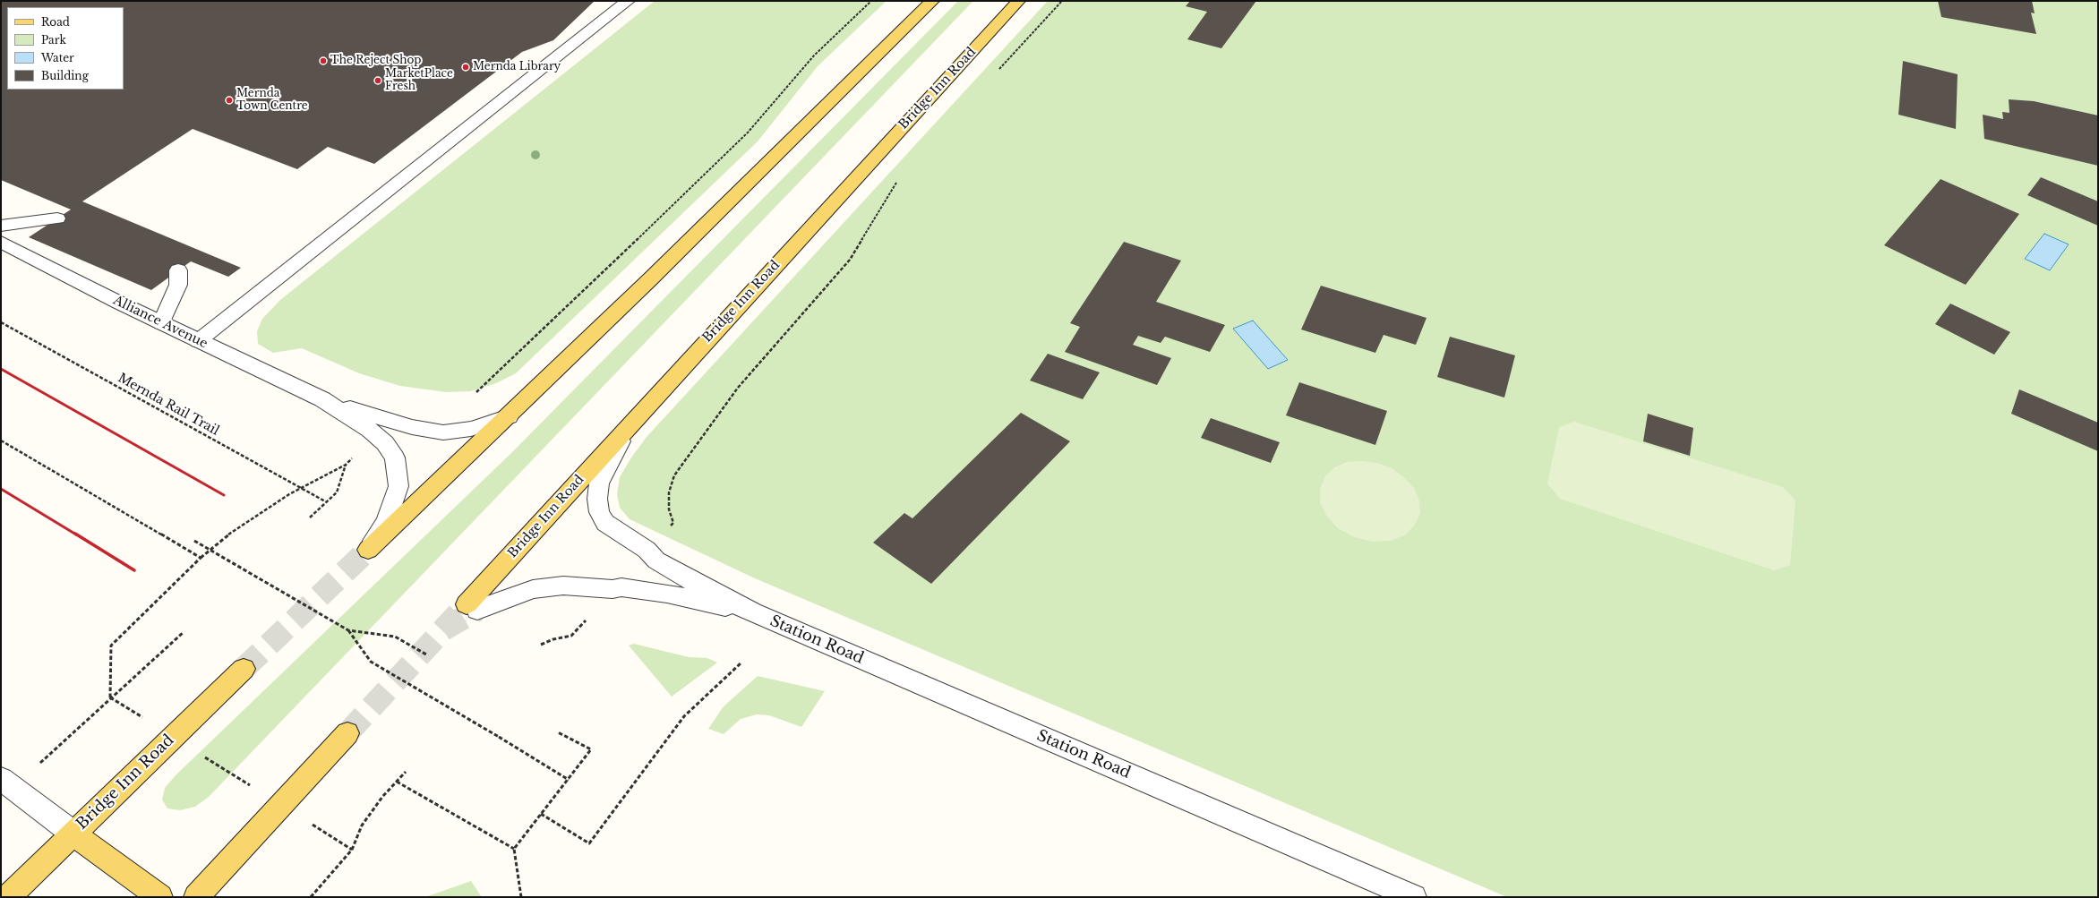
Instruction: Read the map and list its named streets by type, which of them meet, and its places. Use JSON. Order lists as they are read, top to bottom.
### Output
{
  "streets": {
    "main road": ["Bridge Inn Road"],
    "street": ["Alliance Avenue", "Station Road"],
    "path": ["Mernda Rail Trail"]
  },
  "crossings": [
    ["Bridge Inn Road", "Station Road"]
  ],
  "places": [
    "The Reject Shop",
    "Mernda Library",
    "MarketPlace Fresh",
    "Mernda Town Centre"
  ],
  "legend": [
    "Road",
    "Park",
    "Water",
    "Building"
  ]
}
